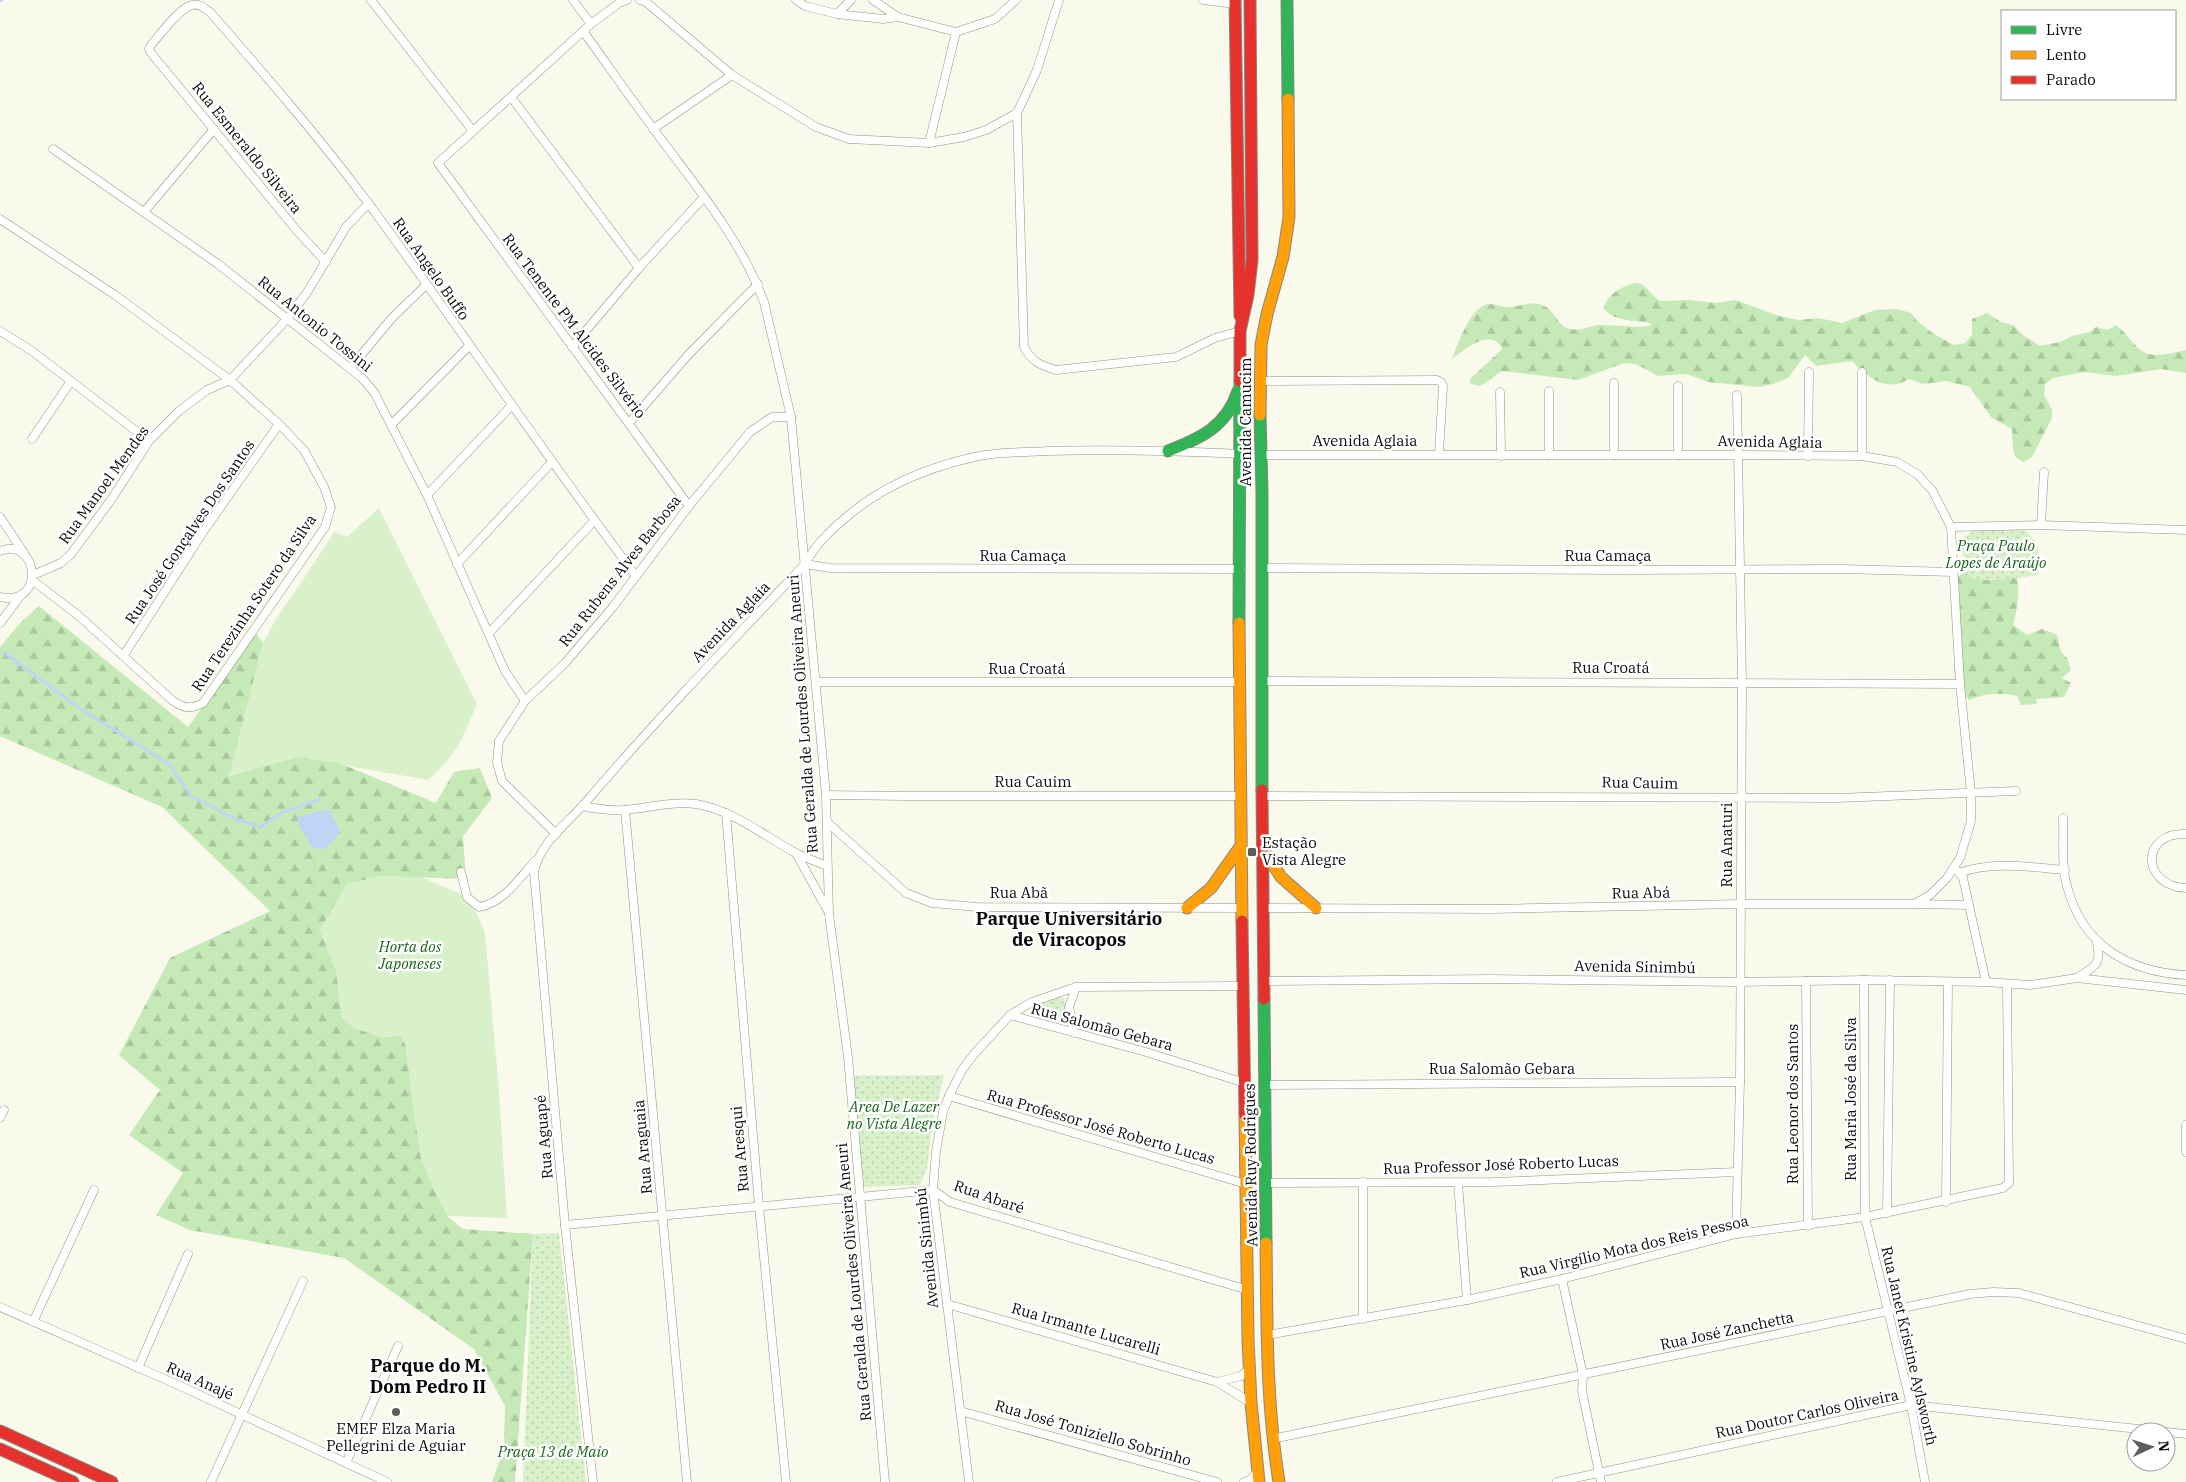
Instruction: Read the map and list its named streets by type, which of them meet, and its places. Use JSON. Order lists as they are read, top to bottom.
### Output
{
  "streets": {
    "main road": ["Avenida Camucim", "Avenida Ruy Rodrigues"],
    "street": [
      "Rua Esmeraldo Silveira",
      "Rua Angelo Buffo",
      "Rua Antonio Tossini",
      "Rua Tenente PM Alcides Silvério",
      "Avenida Aglaia",
      "Rua Manoel Mendes",
      "Rua José Gonçalves Dos Santos",
      "Rua Camaça",
      "Rua Rubens Alves Barbosa",
      "Rua Terezinha Sotero da Silva",
      "Rua Croatá",
      "Rua Geralda de Lourdes Oliveira Aneuri",
      "Rua Cauim",
      "Rua Anaturi",
      "Rua Abã",
      "Rua Abá",
      "Avenida Sinimbú",
      "Rua Salomão Gebara",
      "Rua Maria José da Silva",
      "Rua Leonor dos Santos",
      "Rua Professor José Roberto Lucas",
      "Rua Aguapé",
      "Rua Araguaia",
      "Rua Aresqui",
      "Rua Abaré",
      "Rua Virgílio Mota dos Reis Pessoa",
      "Rua Irmante Lucarelli",
      "Rua José Zanchetta",
      "Rua Janet Kristine Aylsworth",
      "Rua Anajé",
      "Rua Doutor Carlos Oliveira",
      "Rua José Toniziello Sobrinho"
    ]
  },
  "crossings": [
    ["Rua Esmeraldo Silveira", "Rua Angelo Buffo"],
    ["Rua Esmeraldo Silveira", "Rua Manoel Mendes"],
    ["Rua Angelo Buffo", "Rua Manoel Mendes"],
    ["Rua Angelo Buffo", "Rua Rubens Alves Barbosa"],
    ["Rua Antonio Tossini", "Rua Manoel Mendes"],
    ["Rua Antonio Tossini", "Rua Rubens Alves Barbosa"],
    ["Rua Tenente PM Alcides Silvério", "Rua Rubens Alves Barbosa"],
    ["Avenida Camucim", "Avenida Aglaia"],
    ["Avenida Camucim", "Rua Camaça"],
    ["Avenida Camucim", "Rua Croatá"],
    ["Avenida Camucim", "Rua Cauim"],
    ["Avenida Camucim", "Avenida Ruy Rodrigues"],
    ["Avenida Aglaia", "Rua Camaça"],
    ["Avenida Aglaia", "Rua Croatá"],
    ["Avenida Aglaia", "Rua Geralda de Lourdes Oliveira Aneuri"],
    ["Avenida Aglaia", "Rua Cauim"],
    ["Avenida Aglaia", "Rua Anaturi"],
    ["Rua Manoel Mendes", "Rua Terezinha Sotero da Silva"],
    ["Rua José Gonçalves Dos Santos", "Rua Terezinha Sotero da Silva"],
    ["Rua Camaça", "Rua Geralda de Lourdes Oliveira Aneuri"],
    ["Rua Camaça", "Rua Anaturi"],
    ["Rua Rubens Alves Barbosa", "Rua Geralda de Lourdes Oliveira Aneuri"],
    ["Rua Croatá", "Rua Geralda de Lourdes Oliveira Aneuri"],
    ["Rua Croatá", "Rua Anaturi"],
    ["Rua Geralda de Lourdes Oliveira Aneuri", "Rua Cauim"],
    ["Rua Geralda de Lourdes Oliveira Aneuri", "Rua Abã"],
    ["Rua Geralda de Lourdes Oliveira Aneuri", "Rua Abaré"],
    ["Rua Cauim", "Rua Anaturi"],
    ["Rua Anaturi", "Rua Abá"],
    ["Rua Anaturi", "Avenida Sinimbú"],
    ["Rua Anaturi", "Rua Salomão Gebara"],
    ["Rua Anaturi", "Rua Professor José Roberto Lucas"],
    ["Rua Anaturi", "Rua Virgílio Mota dos Reis Pessoa"],
    ["Rua Abã", "Avenida Ruy Rodrigues"],
    ["Rua Abá", "Avenida Ruy Rodrigues"],
    ["Avenida Sinimbú", "Rua Salomão Gebara"],
    ["Avenida Sinimbú", "Rua Maria José da Silva"],
    ["Avenida Sinimbú", "Rua Leonor dos Santos"],
    ["Avenida Sinimbú", "Rua Professor José Roberto Lucas"],
    ["Avenida Sinimbú", "Avenida Ruy Rodrigues"],
    ["Avenida Sinimbú", "Rua Abaré"],
    ["Avenida Sinimbú", "Rua Virgílio Mota dos Reis Pessoa"],
    ["Avenida Sinimbú", "Rua Irmante Lucarelli"],
    ["Avenida Sinimbú", "Rua José Toniziello Sobrinho"],
    ["Rua Salomão Gebara", "Avenida Ruy Rodrigues"],
    ["Rua Maria José da Silva", "Rua Virgílio Mota dos Reis Pessoa"],
    ["Rua Maria José da Silva", "Rua Janet Kristine Aylsworth"],
    ["Rua Leonor dos Santos", "Rua Virgílio Mota dos Reis Pessoa"],
    ["Rua Professor José Roberto Lucas", "Avenida Ruy Rodrigues"],
    ["Rua Aguapé", "Rua Abaré"],
    ["Rua Araguaia", "Rua Abaré"],
    ["Rua Aresqui", "Rua Abaré"],
    ["Avenida Ruy Rodrigues", "Rua Abaré"],
    ["Avenida Ruy Rodrigues", "Rua Virgílio Mota dos Reis Pessoa"],
    ["Avenida Ruy Rodrigues", "Rua Irmante Lucarelli"],
    ["Avenida Ruy Rodrigues", "Rua José Zanchetta"],
    ["Rua Virgílio Mota dos Reis Pessoa", "Rua Janet Kristine Aylsworth"],
    ["Rua José Zanchetta", "Rua Janet Kristine Aylsworth"],
    ["Rua Janet Kristine Aylsworth", "Rua Doutor Carlos Oliveira"]
  ],
  "districts": ["Parque Universitário de Viracopos", "Parque do M. Dom Pedro II"],
  "parks": [
    "Praça Paulo Lopes de Araújo",
    "Horta dos Japoneses",
    "Area De Lazer no Vista Alegre",
    "Praça 13 de Maio"
  ],
  "places": {
    "transit": ["Estação Vista Alegre"],
    "other": ["EMEF Elza Maria Pellegrini de Aguiar"]
  },
  "legend": ["Livre", "Lento", "Parado"],
  "north": "right"
}
